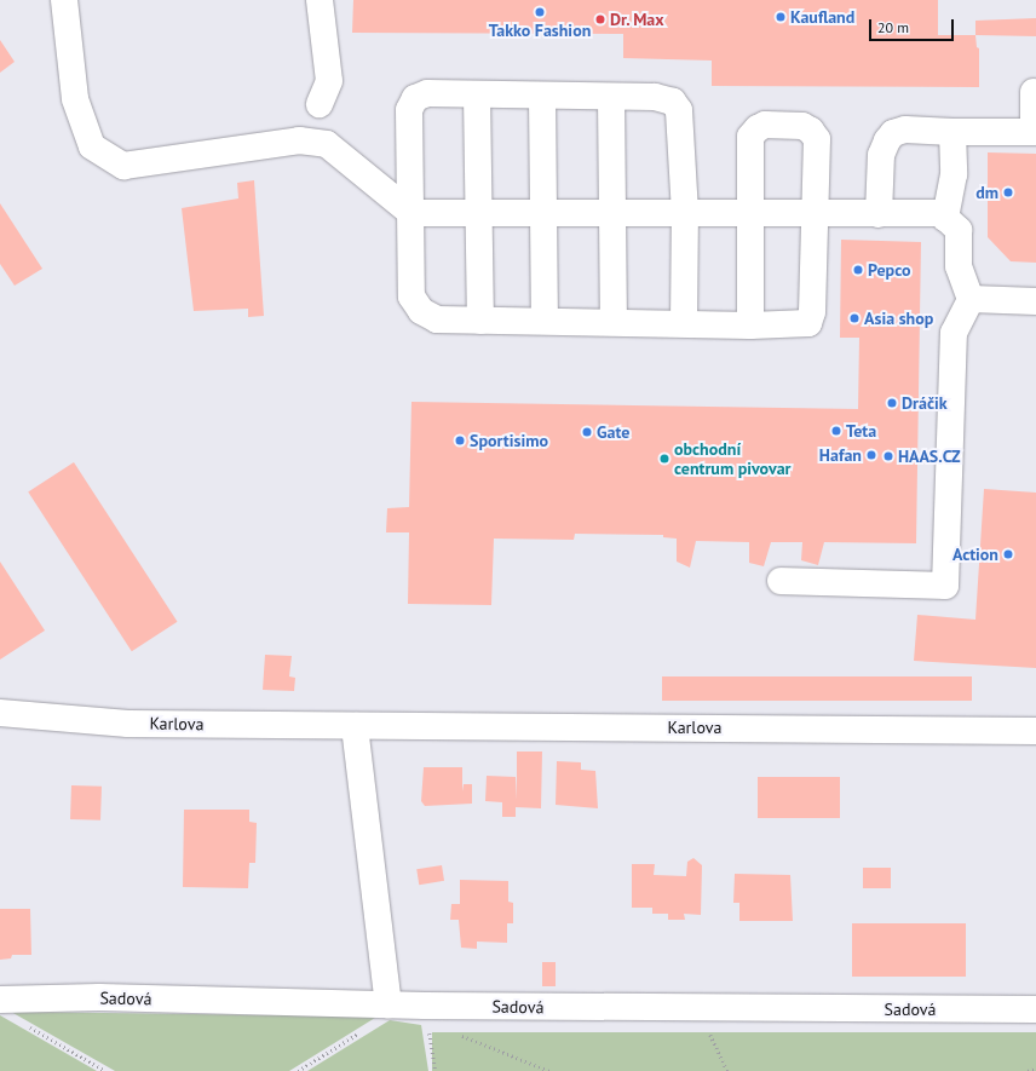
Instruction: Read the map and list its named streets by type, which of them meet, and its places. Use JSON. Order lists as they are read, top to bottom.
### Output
{
  "streets": {
    "street": ["Karlova", "Sadová"]
  },
  "places": [
    "Takko Fashion",
    "Kaufland",
    "Dr. Max",
    "dm",
    "Pepco",
    "Asia shop",
    "Dráčik",
    "Teta",
    "Gate",
    "Sportisimo",
    "Hafan",
    "HAAS.CZ",
    "obchodní centrum pivovar",
    "Action"
  ],
  "scale_bar": "20 m"
}
